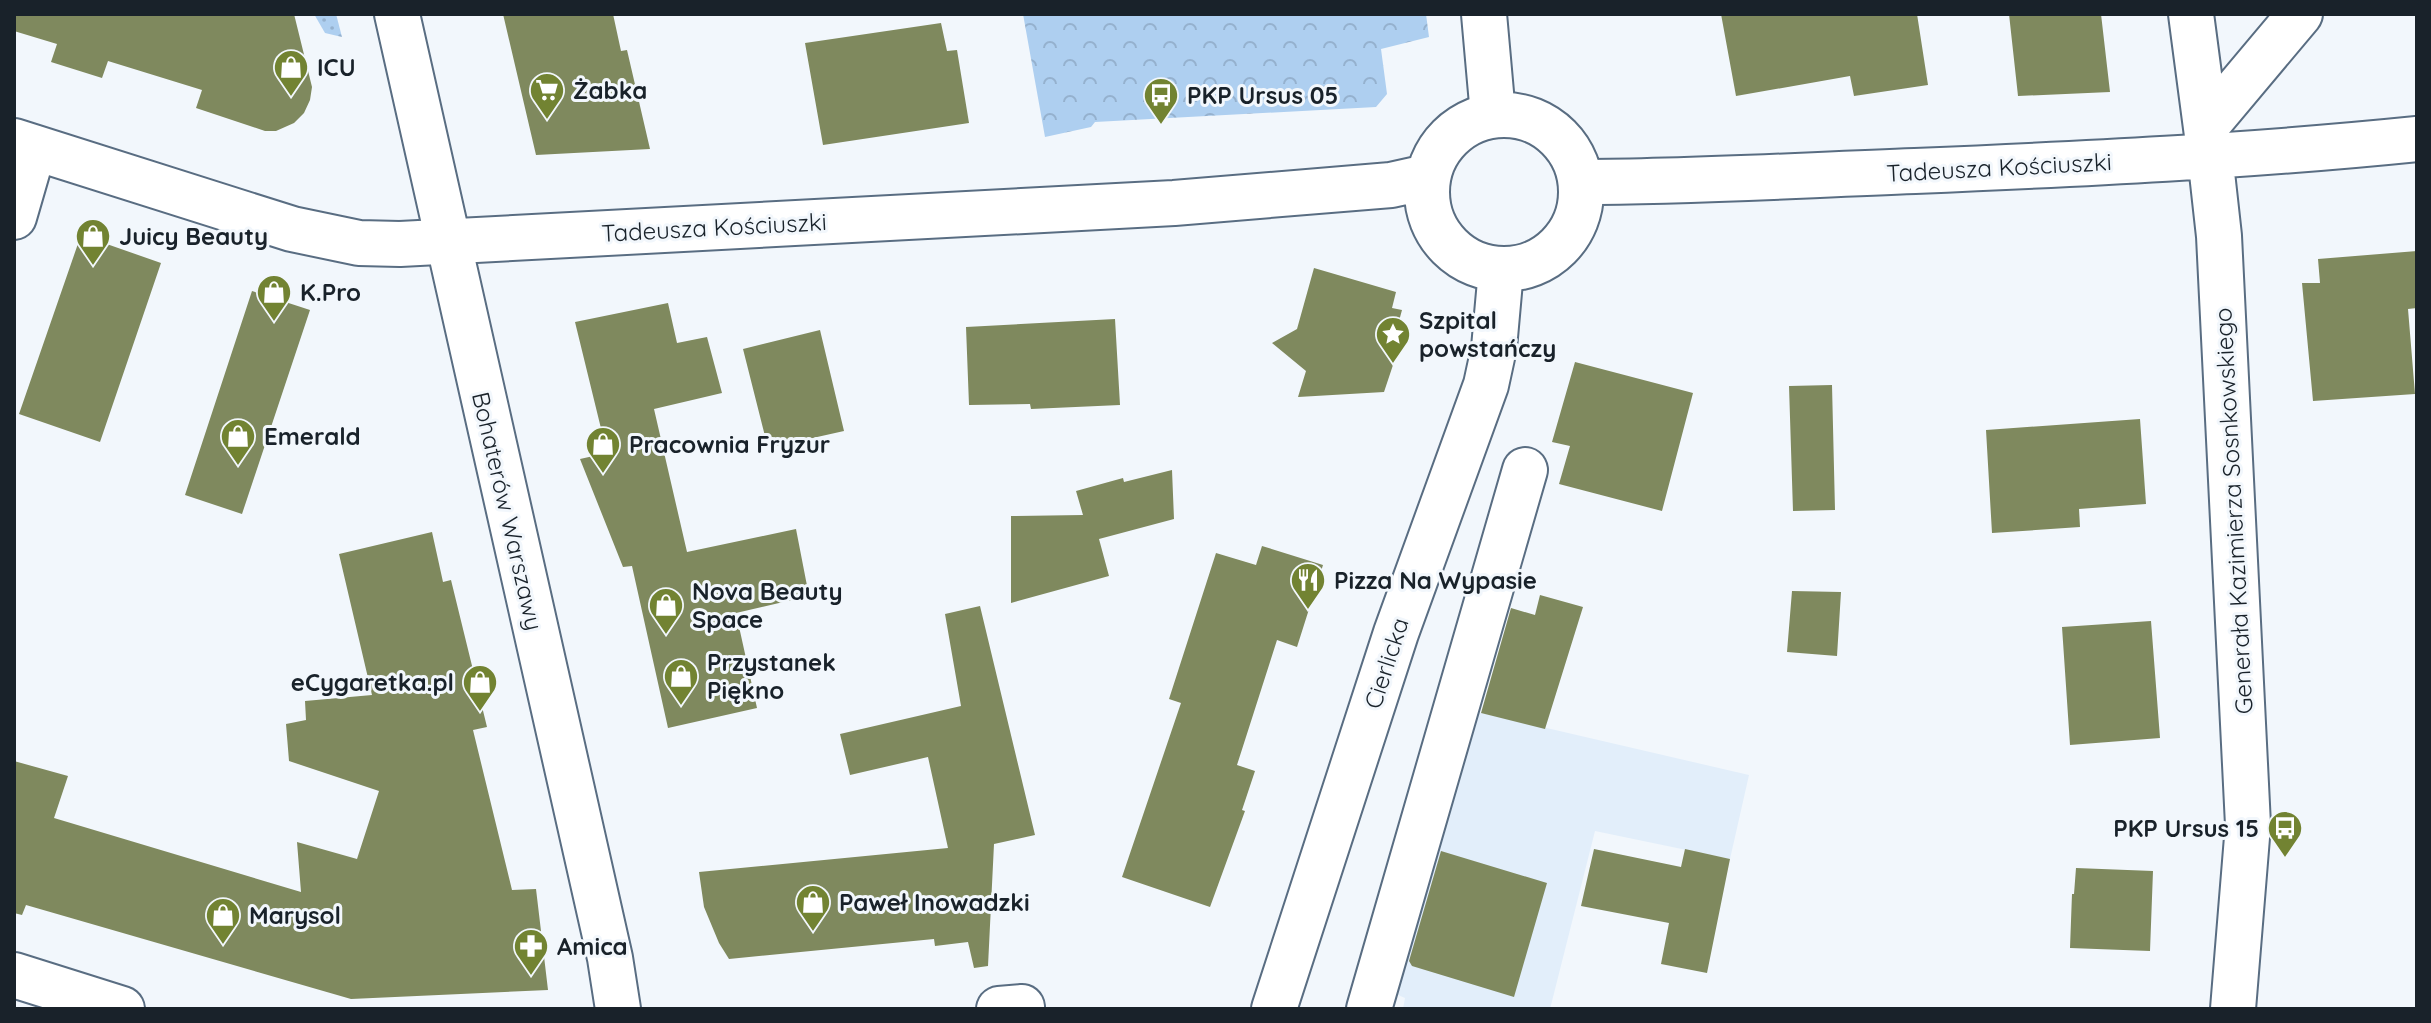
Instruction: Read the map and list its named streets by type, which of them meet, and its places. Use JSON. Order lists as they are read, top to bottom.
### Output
{
  "streets": {
    "street": [
      "Tadeusza Kościuszki",
      "Bohaterów Warszawy",
      "Generała Kazimierza Sosnkowskiego",
      "Cierlicka"
    ]
  },
  "crossings": [
    ["Tadeusza Kościuszki", "Bohaterów Warszawy"],
    ["Tadeusza Kościuszki", "Generała Kazimierza Sosnkowskiego"],
    ["Tadeusza Kościuszki", "Cierlicka"]
  ],
  "places": {
    "shop": [
      "ICU",
      "Juicy Beauty",
      "K.Pro",
      "Emerald",
      "Pracownia Fryzur",
      "Nova Beauty Space",
      "Przystanek Piękno",
      "eCygaretka.pl",
      "Paweł Inowadzki",
      "Marysol"
    ],
    "supermarket": ["Żabka"],
    "bus stop": ["PKP Ursus 05", "PKP Ursus 15"],
    "place": ["Szpital powstańczy"],
    "restaurant": ["Pizza Na Wypasie"],
    "pharmacy": ["Amica"]
  }
}
